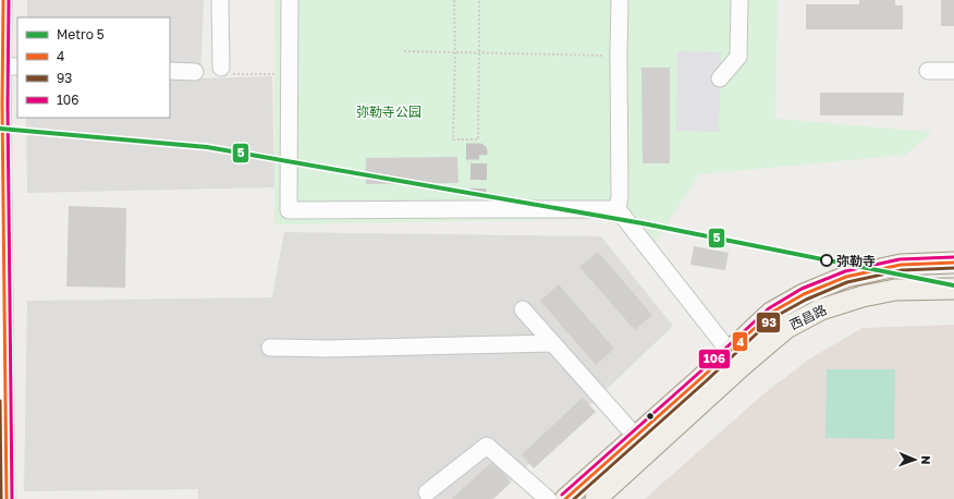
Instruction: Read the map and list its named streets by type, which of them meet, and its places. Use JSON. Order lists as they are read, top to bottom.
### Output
{
  "streets": {
    "main road": ["西昌路"]
  },
  "parks": ["弥勒寺公园"],
  "places": ["弥勒寺"],
  "lines": [
    "transit line 4",
    "transit line 106",
    "metro line 5",
    "transit line 93"
  ],
  "legend": [
    "Metro 5",
    "4",
    "93",
    "106"
  ],
  "north": "right"
}
